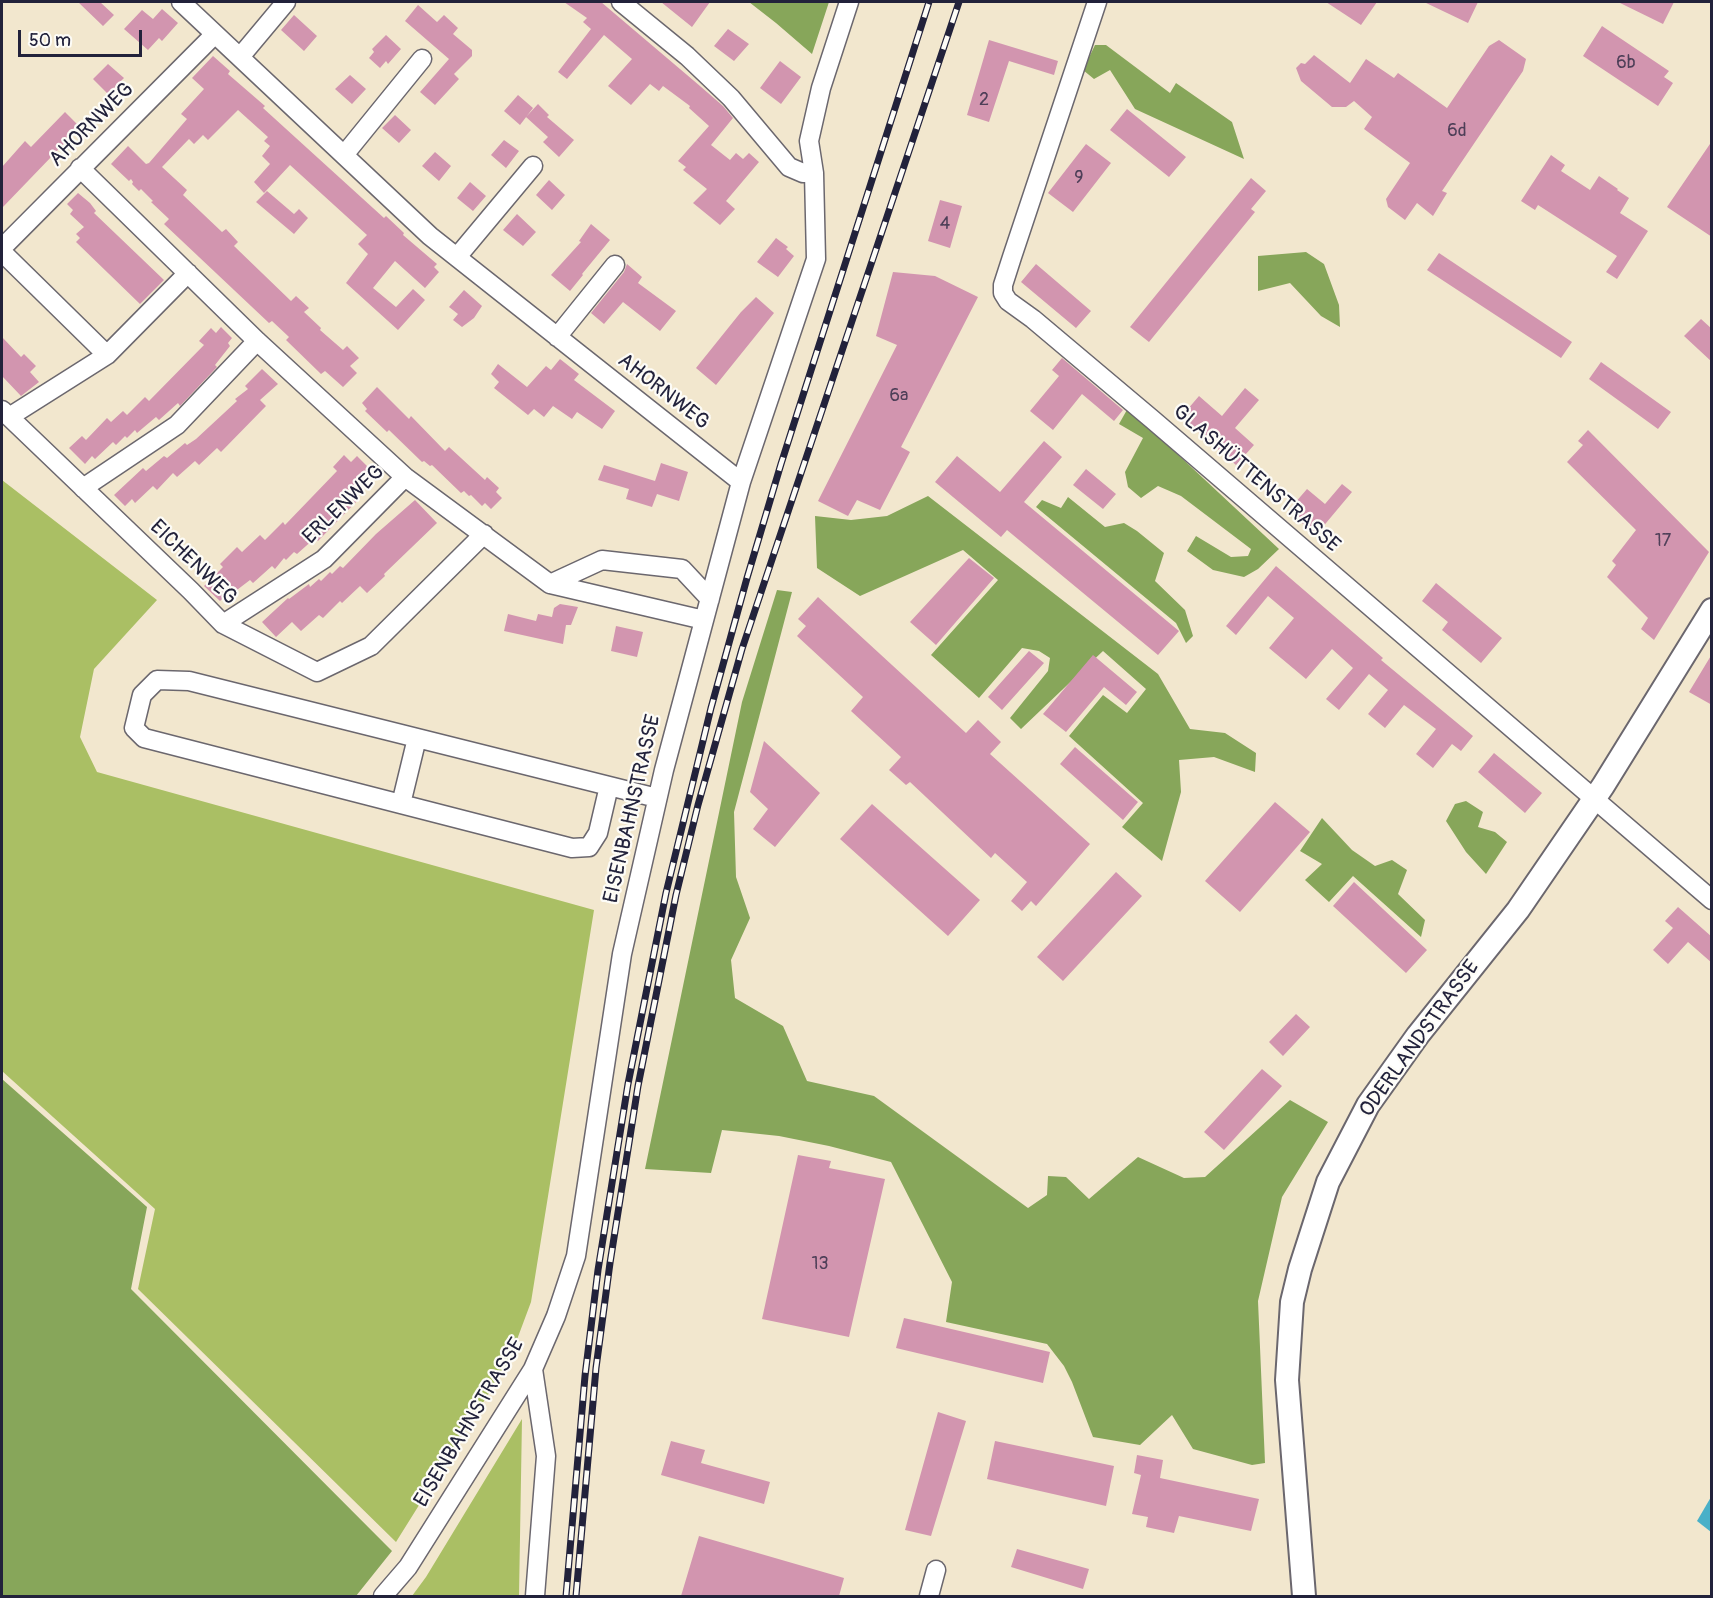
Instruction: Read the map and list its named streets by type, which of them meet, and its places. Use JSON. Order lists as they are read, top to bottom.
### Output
{
  "streets": {
    "street": [
      "AHORNWEG",
      "GLASHÜTTENSTRASSE",
      "ERLENWEG",
      "EICHENWEG",
      "EISENBAHNSTRASSE",
      "ODERLANDSTRASSE"
    ]
  },
  "crossings": [
    ["AHORNWEG", "EISENBAHNSTRASSE"],
    ["GLASHÜTTENSTRASSE", "ODERLANDSTRASSE"],
    ["ERLENWEG", "EICHENWEG"]
  ],
  "house_numbers": [
    "6b",
    "2",
    "6d",
    "9",
    "4",
    "6a",
    "17",
    "13"
  ],
  "scale_bar": "50 m"
}
